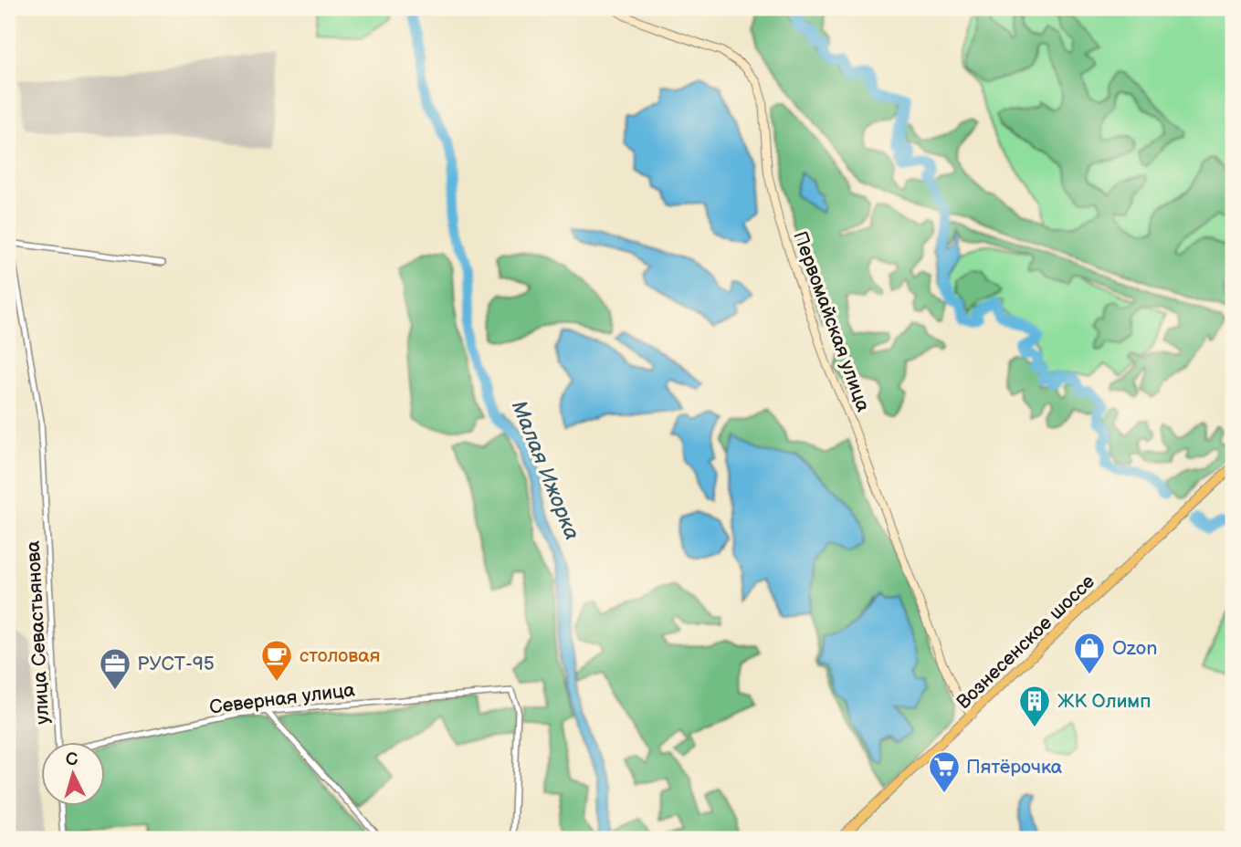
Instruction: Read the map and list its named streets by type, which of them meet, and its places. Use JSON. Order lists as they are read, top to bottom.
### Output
{
  "streets": {
    "main road": ["Вознесенское шоссе"],
    "street": ["Первомайская улица", "улица Севастьянова", "Северная улица"]
  },
  "crossings": [
    ["Первомайская улица", "Вознесенское шоссе"]
  ],
  "water": ["Малая Ижорка"],
  "places": {
    "shop": ["Ozon"],
    "cafe": ["столовая"],
    "office": ["РУСТ-95"],
    "building": ["ЖК Олимп"],
    "supermarket": ["Пятёрочка"]
  },
  "north": "top"
}
